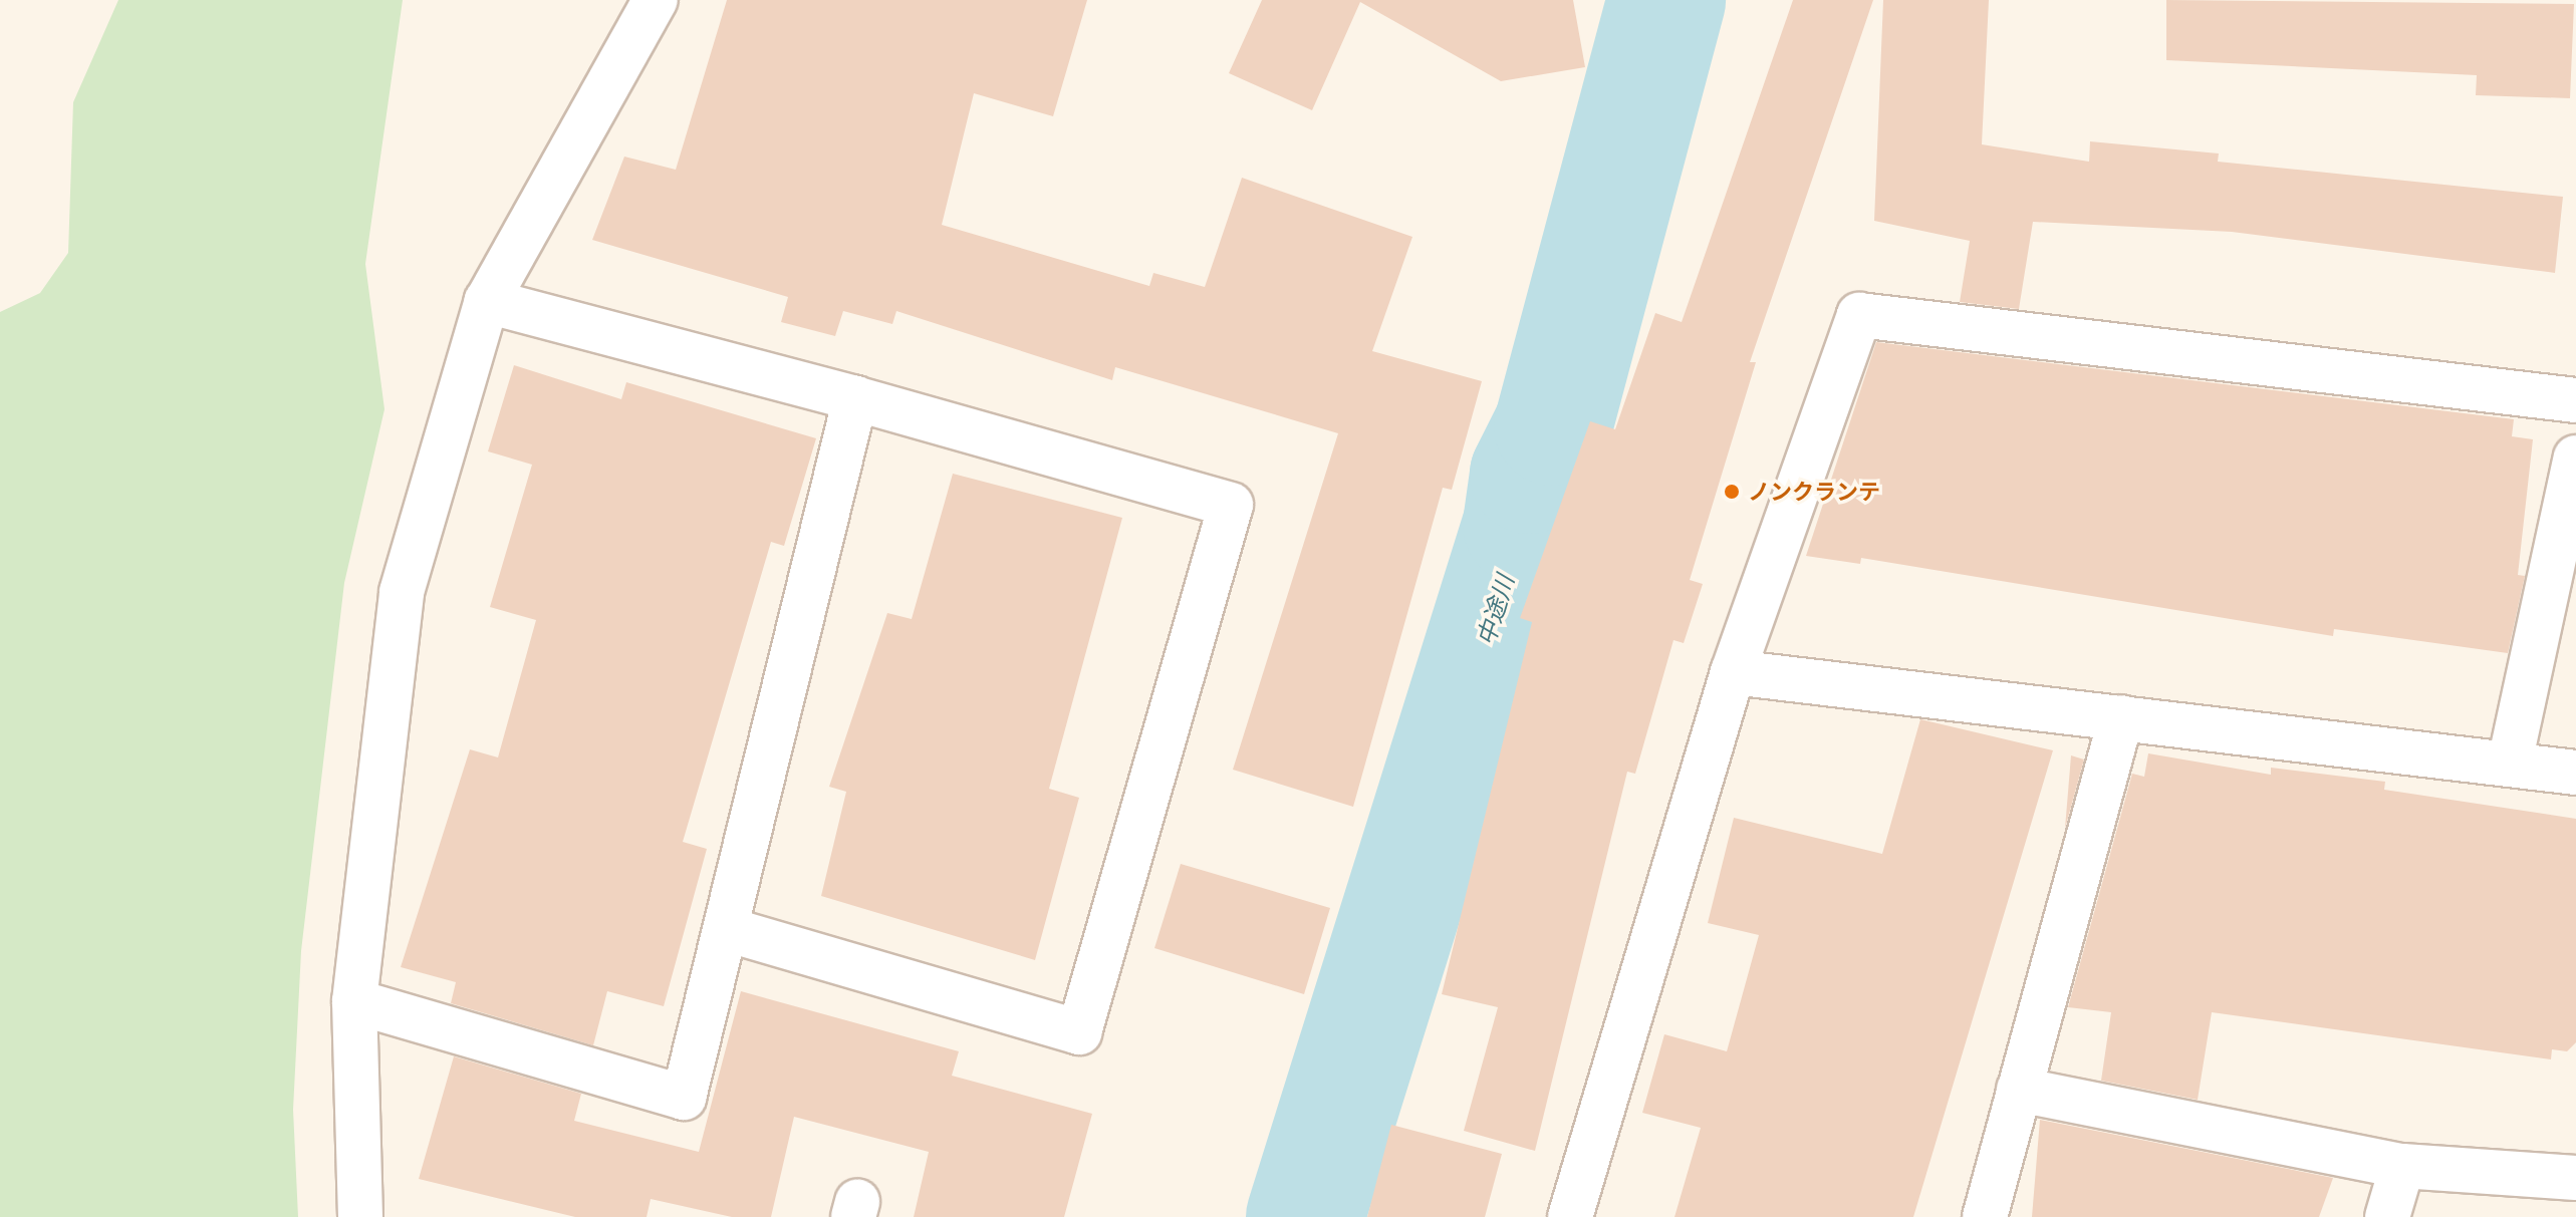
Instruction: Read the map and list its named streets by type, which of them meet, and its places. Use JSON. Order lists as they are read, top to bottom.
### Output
{
  "water": ["中途川"],
  "places": ["ノンクランテ"]
}
